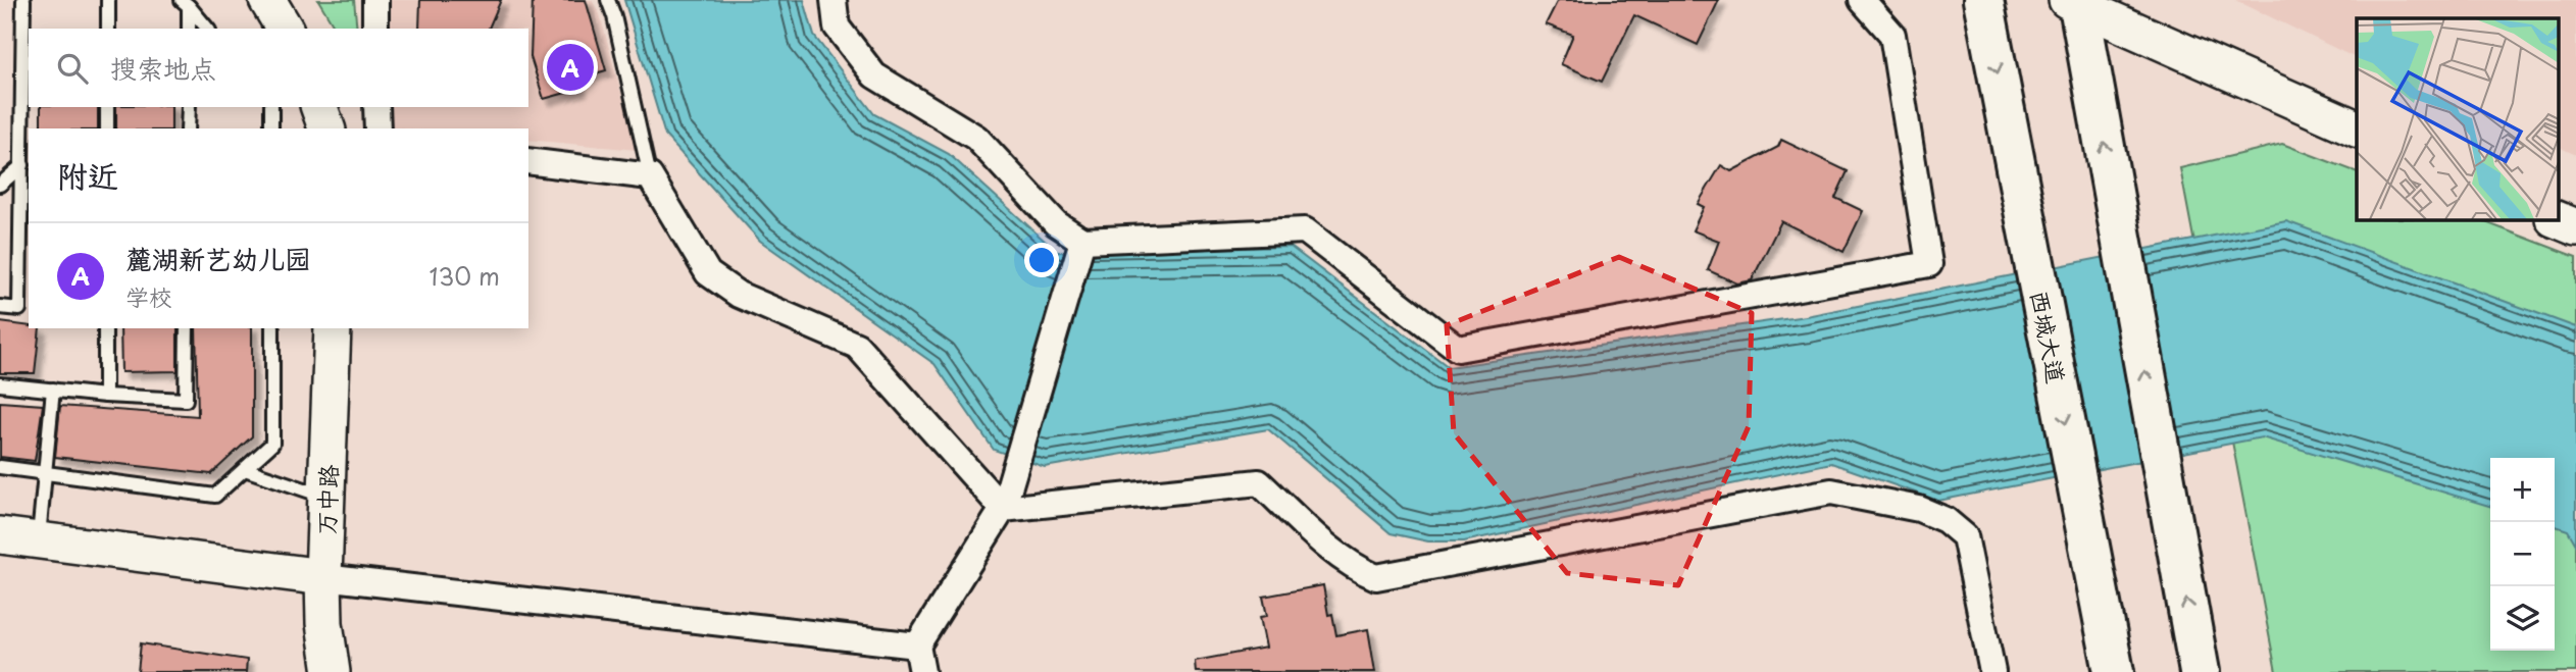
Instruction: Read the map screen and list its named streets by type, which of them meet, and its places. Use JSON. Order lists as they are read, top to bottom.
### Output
{
  "streets": {
    "highway": ["西城大道"],
    "street": ["万中路"]
  },
  "page": {
    "search": "搜索地点",
    "pins": "A",
    "heading": "附近",
    "list": [
      {
        "mark": "A",
        "name": "麓湖新艺幼儿园",
        "note": "学校",
        "value": "130 m"
      }
    ],
    "map_buttons": ["+", "−"]
  }
}
